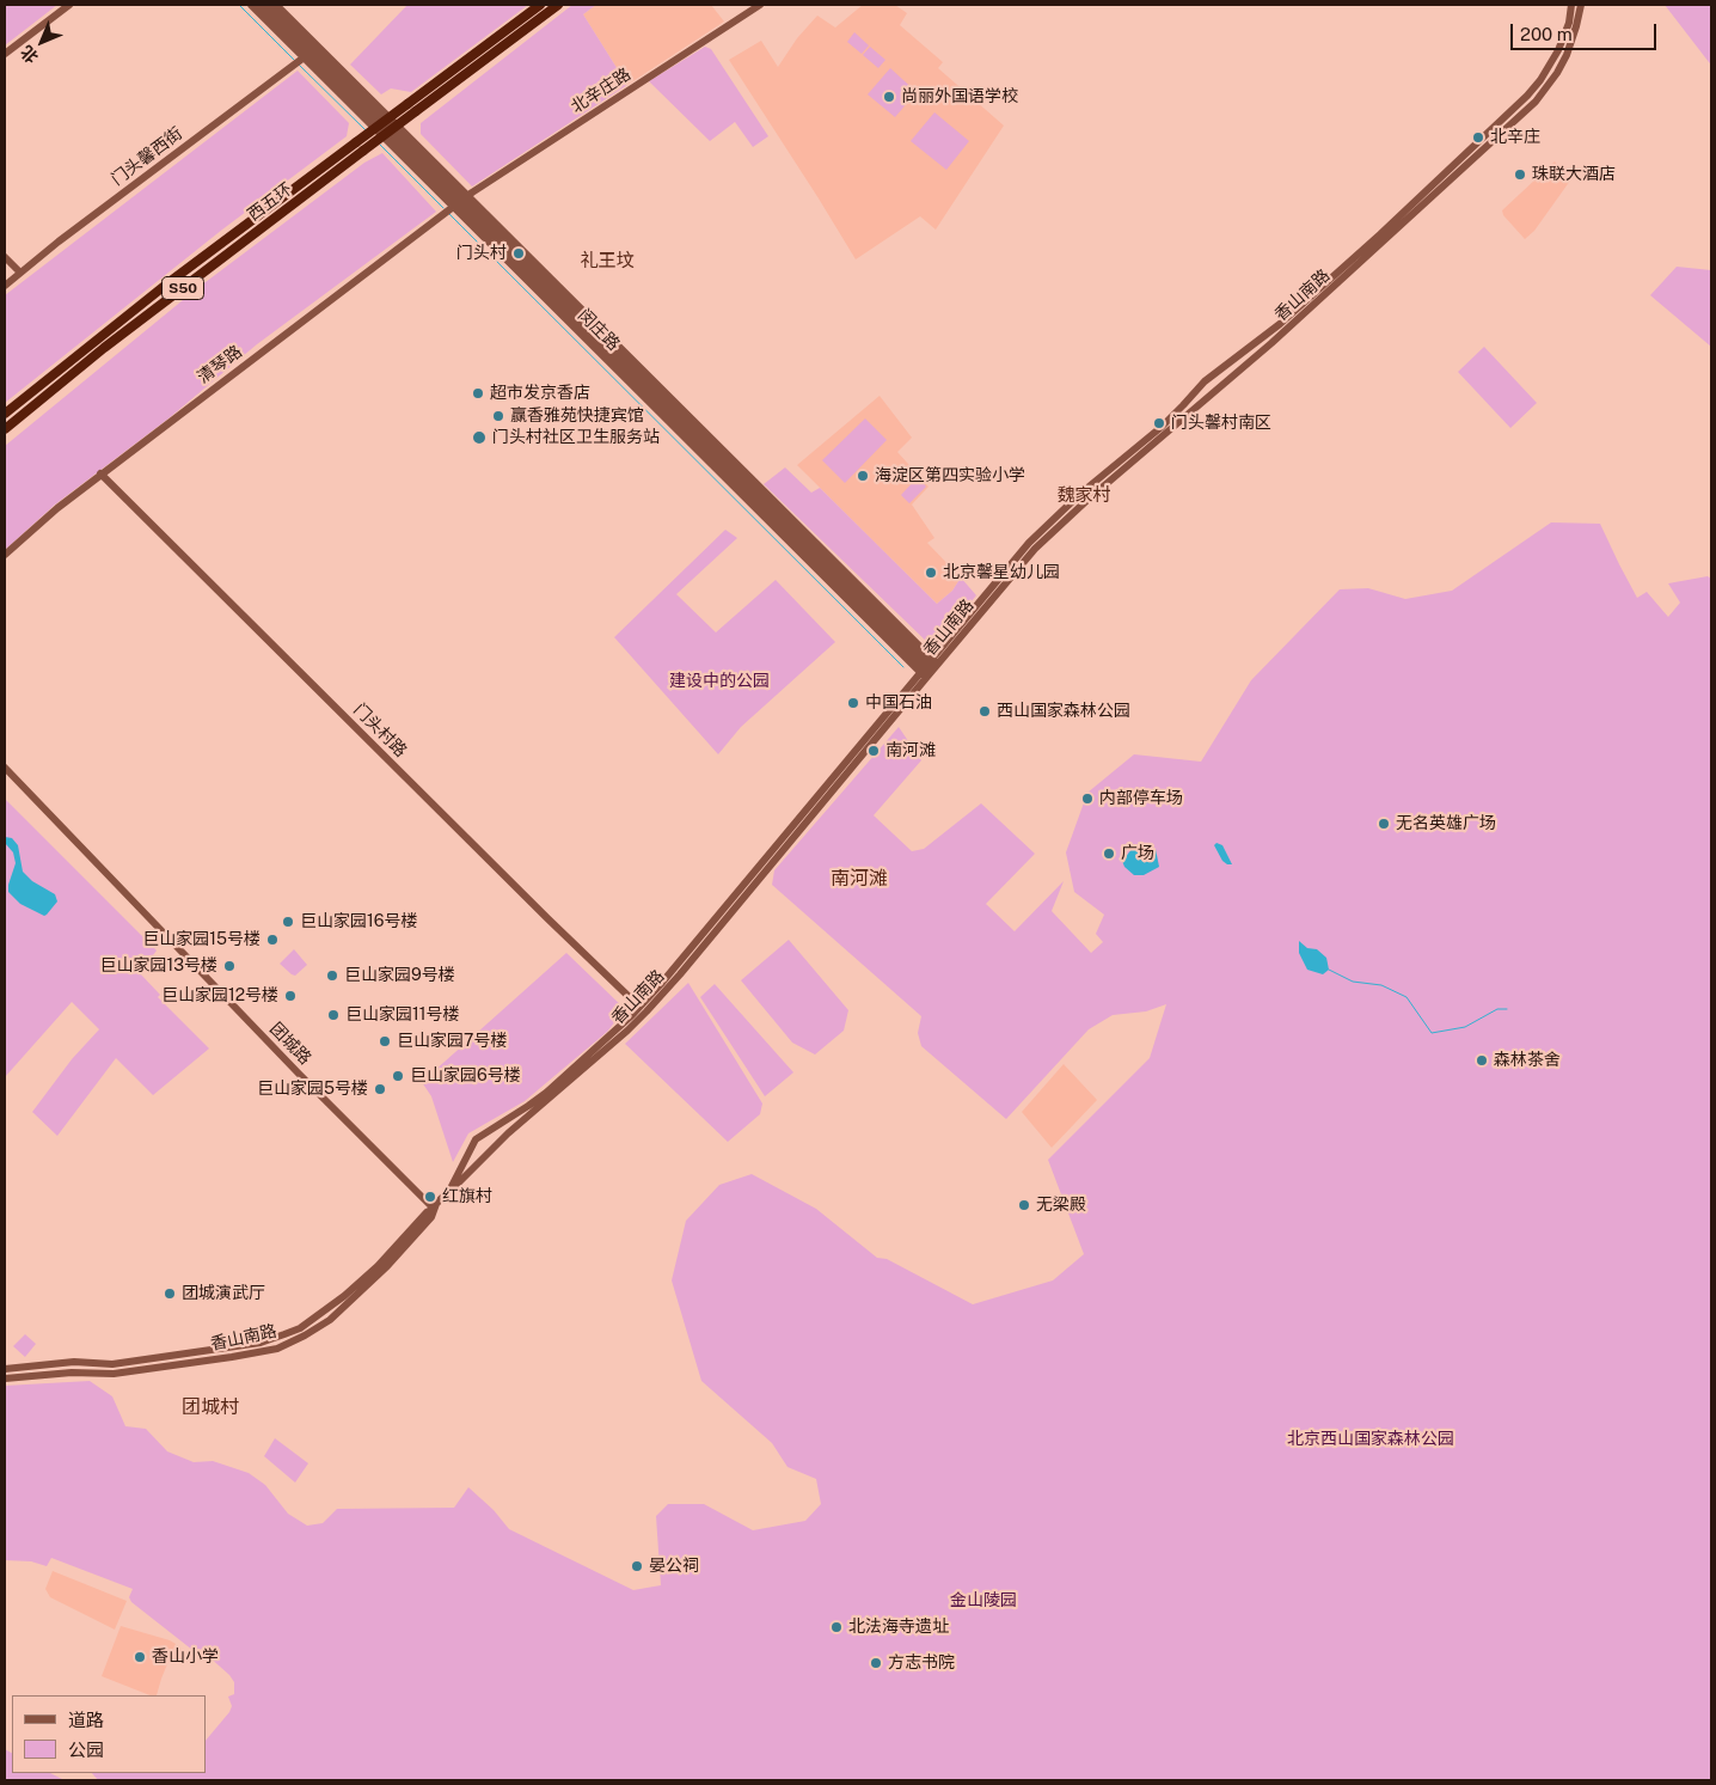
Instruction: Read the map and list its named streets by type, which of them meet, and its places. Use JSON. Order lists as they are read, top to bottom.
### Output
{
  "streets": {
    "highway": ["西五环", "S50"],
    "street": [
      "北辛庄路",
      "门头馨西街",
      "香山南路",
      "闵庄路",
      "清琴路",
      "门头村路",
      "团城路"
    ]
  },
  "crossings": [
    ["北辛庄路", "闵庄路"],
    ["北辛庄路", "清琴路"],
    ["门头馨西街", "闵庄路"],
    ["香山南路", "闵庄路"],
    ["香山南路", "门头村路"],
    ["香山南路", "团城路"],
    ["闵庄路", "清琴路"],
    ["清琴路", "门头村路"]
  ],
  "districts": [
    "礼王坟",
    "魏家村",
    "南河滩",
    "团城村"
  ],
  "parks": ["建设中的公园", "北京西山国家森林公园", "金山陵园"],
  "places": [
    "尚丽外国语学校",
    "北辛庄",
    "珠联大酒店",
    "门头村",
    "超市发京香店",
    "赢香雅苑快捷宾馆",
    "门头馨村南区",
    "门头村社区卫生服务站",
    "海淀区第四实验小学",
    "北京馨星幼儿园",
    "中国石油",
    "西山国家森林公园",
    "南河滩",
    "内部停车场",
    "无名英雄广场",
    "广场",
    "巨山家园16号楼",
    "巨山家园15号楼",
    "巨山家园13号楼",
    "巨山家园9号楼",
    "巨山家园12号楼",
    "巨山家园11号楼",
    "巨山家园7号楼",
    "森林茶舍",
    "巨山家园6号楼",
    "巨山家园5号楼",
    "红旗村",
    "无梁殿",
    "团城演武厅",
    "晏公祠",
    "北法海寺遗址",
    "香山小学",
    "方志书院"
  ],
  "legend": ["道路", "公园"],
  "scale_bar": "200 m",
  "north": "bottom left"
}
